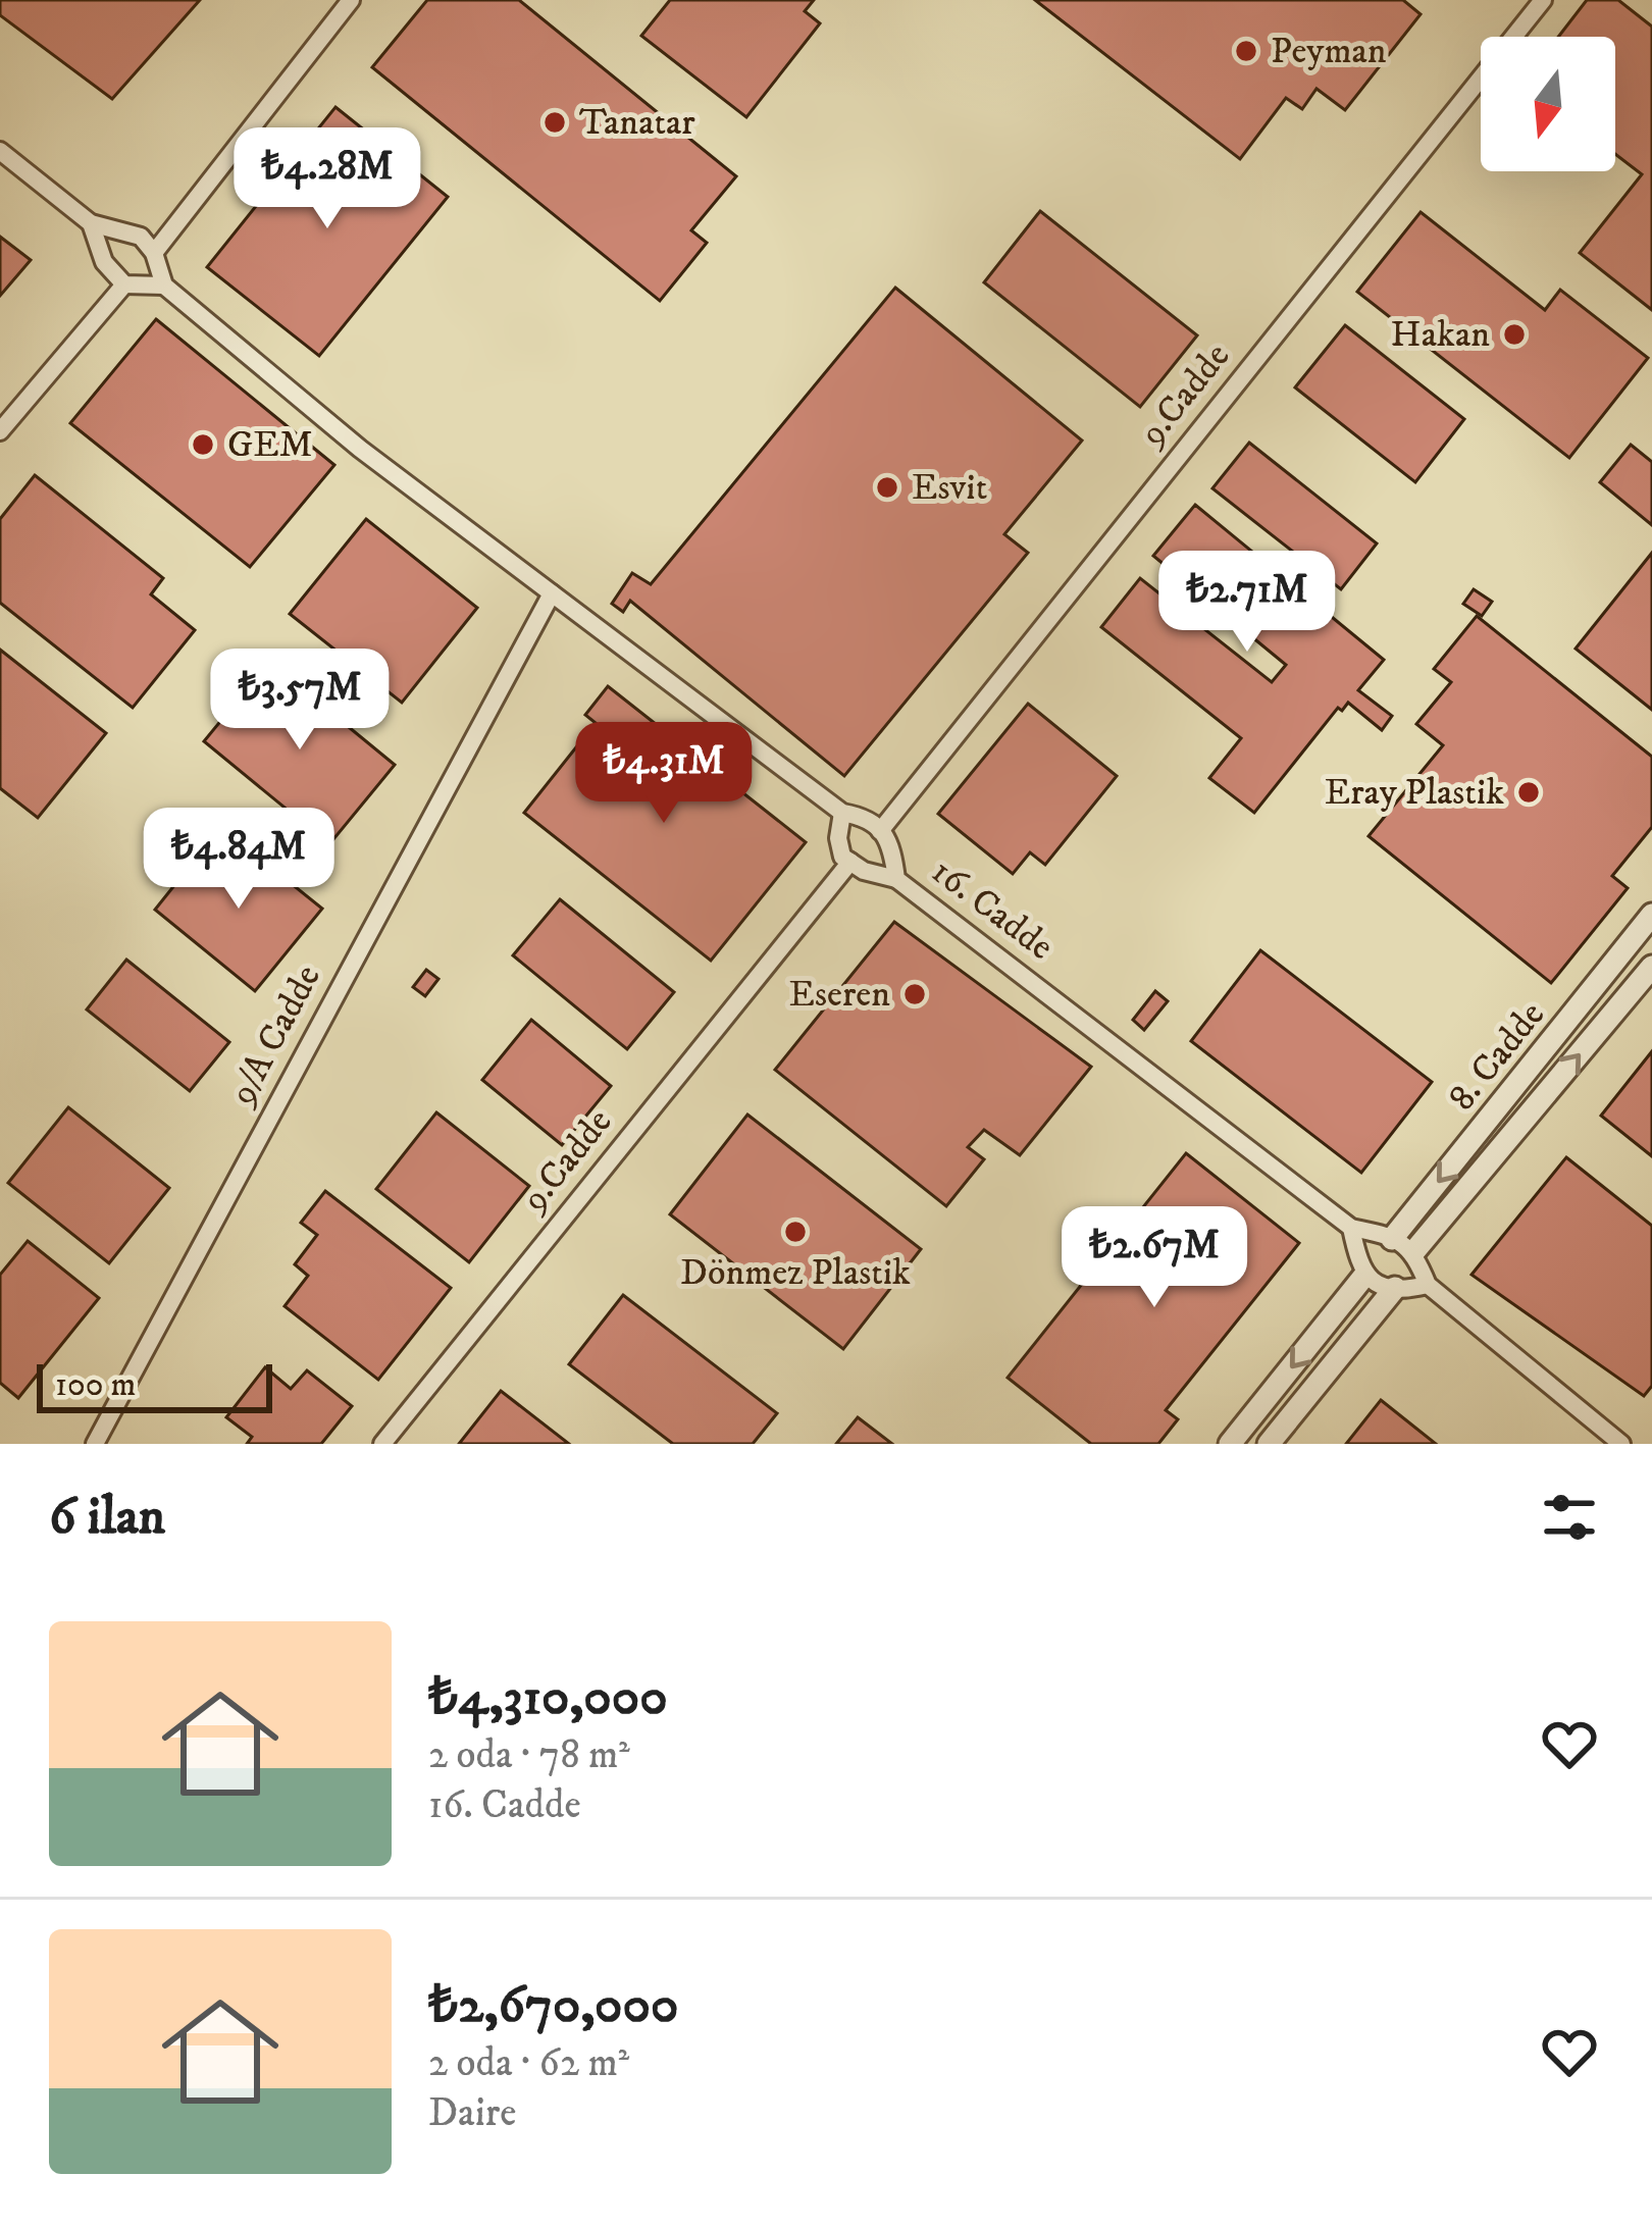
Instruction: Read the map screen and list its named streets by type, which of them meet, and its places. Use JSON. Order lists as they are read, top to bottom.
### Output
{
  "streets": {
    "street": [
      "9.Cadde",
      "16. Cadde",
      "9/A Cadde",
      "8. Cadde"
    ]
  },
  "crossings": [
    ["9.Cadde", "16. Cadde"],
    ["16. Cadde", "8. Cadde"]
  ],
  "places": [
    "Peyman",
    "Tanatar",
    "Hakan",
    "GEM",
    "Esvit",
    "Eray Plastik",
    "Eseren",
    "Dönmez Plastik"
  ],
  "scale_bar": "100 m",
  "north": "bottom",
  "page": {
    "price": [
      "₺4.28M",
      "₺2.71M",
      "₺3.57M",
      "₺4.31M",
      "₺4.84M",
      "₺2.67M"
    ],
    "scale": "100 m",
    "heading": "6 ilan",
    "list": [
      {
        "name": "₺4,310,000",
        "note": "2 oda · 78 m² · 16. Cadde"
      },
      {
        "name": "₺2,670,000",
        "note": "2 oda · 62 m² · Daire"
      }
    ]
  }
}
